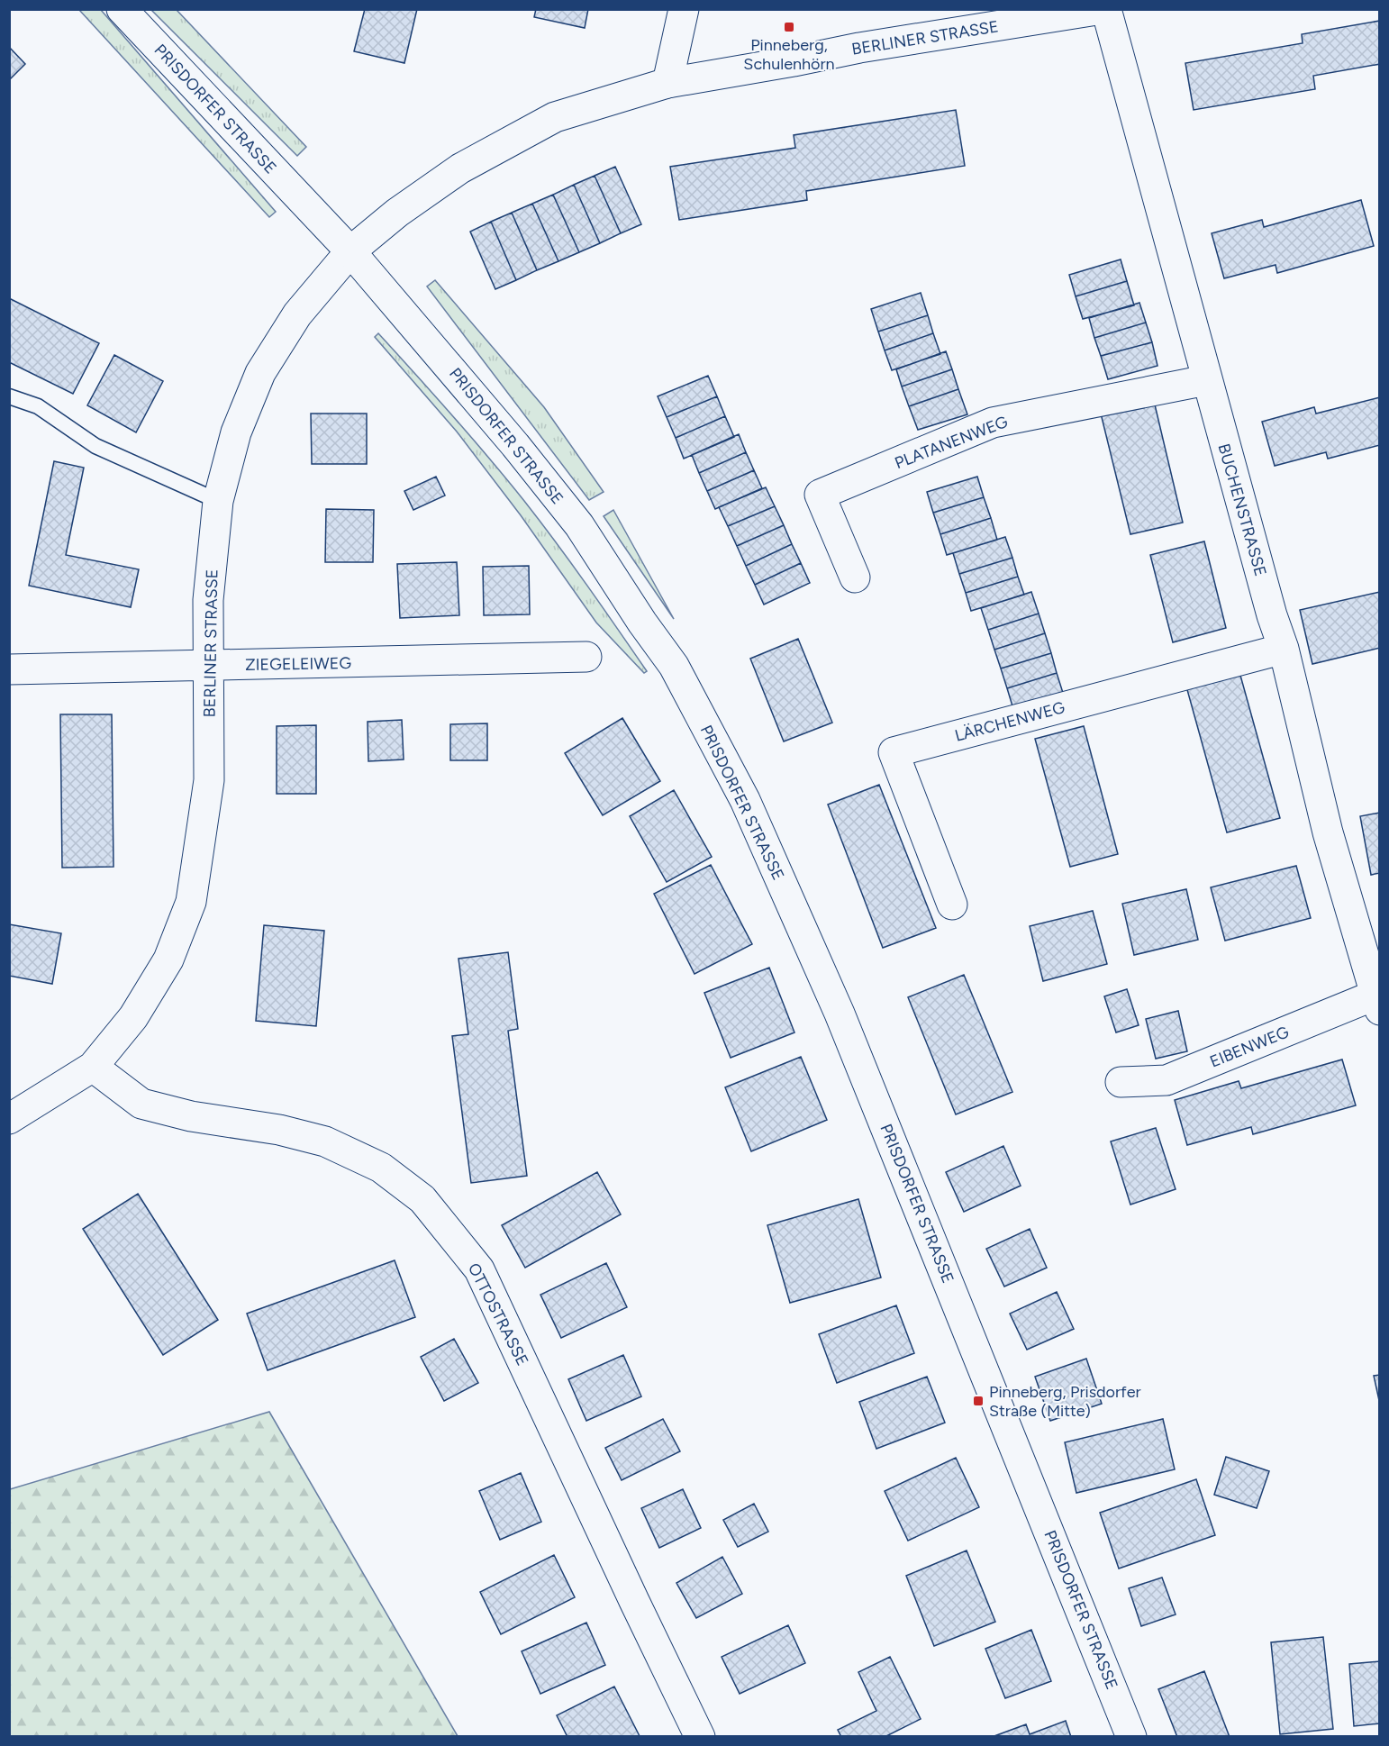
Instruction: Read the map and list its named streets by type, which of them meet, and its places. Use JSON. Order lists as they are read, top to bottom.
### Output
{
  "streets": {
    "street": [
      "BERLINER STRASSE",
      "PRISDORFER STRASSE",
      "PLATANENWEG",
      "BUCHENSTRASSE",
      "ZIEGELEIWEG",
      "LÄRCHENWEG",
      "EIBENWEG",
      "OTTOSTRASSE"
    ]
  },
  "crossings": [
    ["BERLINER STRASSE", "PRISDORFER STRASSE"],
    ["BERLINER STRASSE", "BUCHENSTRASSE"],
    ["BERLINER STRASSE", "ZIEGELEIWEG"],
    ["BERLINER STRASSE", "OTTOSTRASSE"],
    ["PLATANENWEG", "BUCHENSTRASSE"],
    ["BUCHENSTRASSE", "LÄRCHENWEG"],
    ["BUCHENSTRASSE", "EIBENWEG"]
  ],
  "places": {
    "transit": ["Pinneberg, Schulenhörn", "Pinneberg, Prisdorfer Straße (Mitte)"]
  }
}
